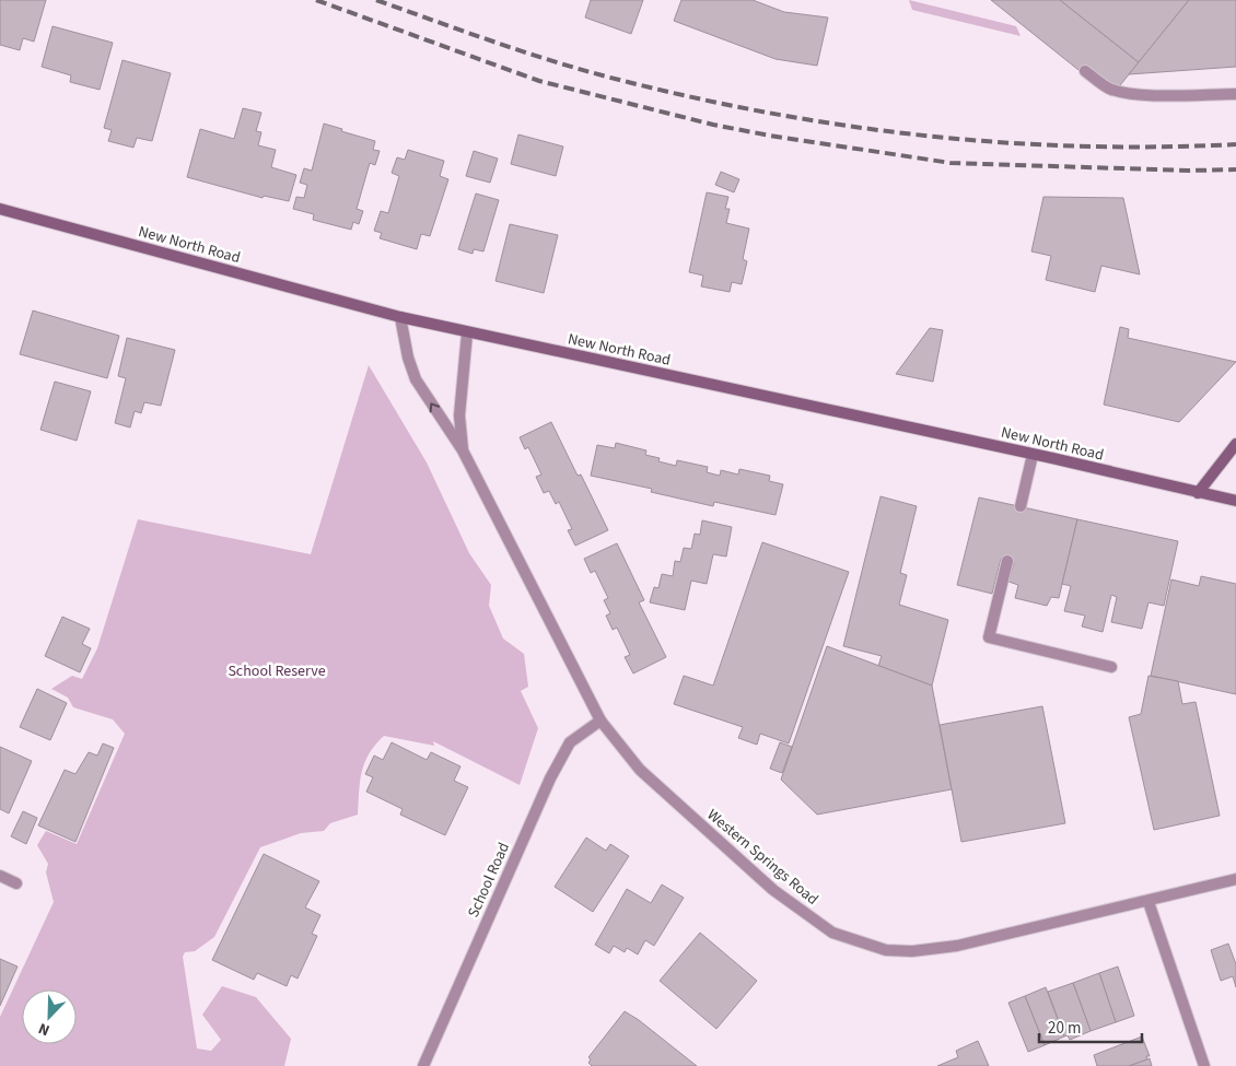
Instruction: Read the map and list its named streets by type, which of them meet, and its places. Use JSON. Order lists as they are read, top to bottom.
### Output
{
  "streets": {
    "main road": ["New North Road"],
    "street": ["Western Springs Road", "School Road"]
  },
  "crossings": [
    ["New North Road", "Western Springs Road"],
    ["Western Springs Road", "School Road"]
  ],
  "parks": ["School Reserve"],
  "scale_bar": "20 m",
  "north": "bottom left"
}
